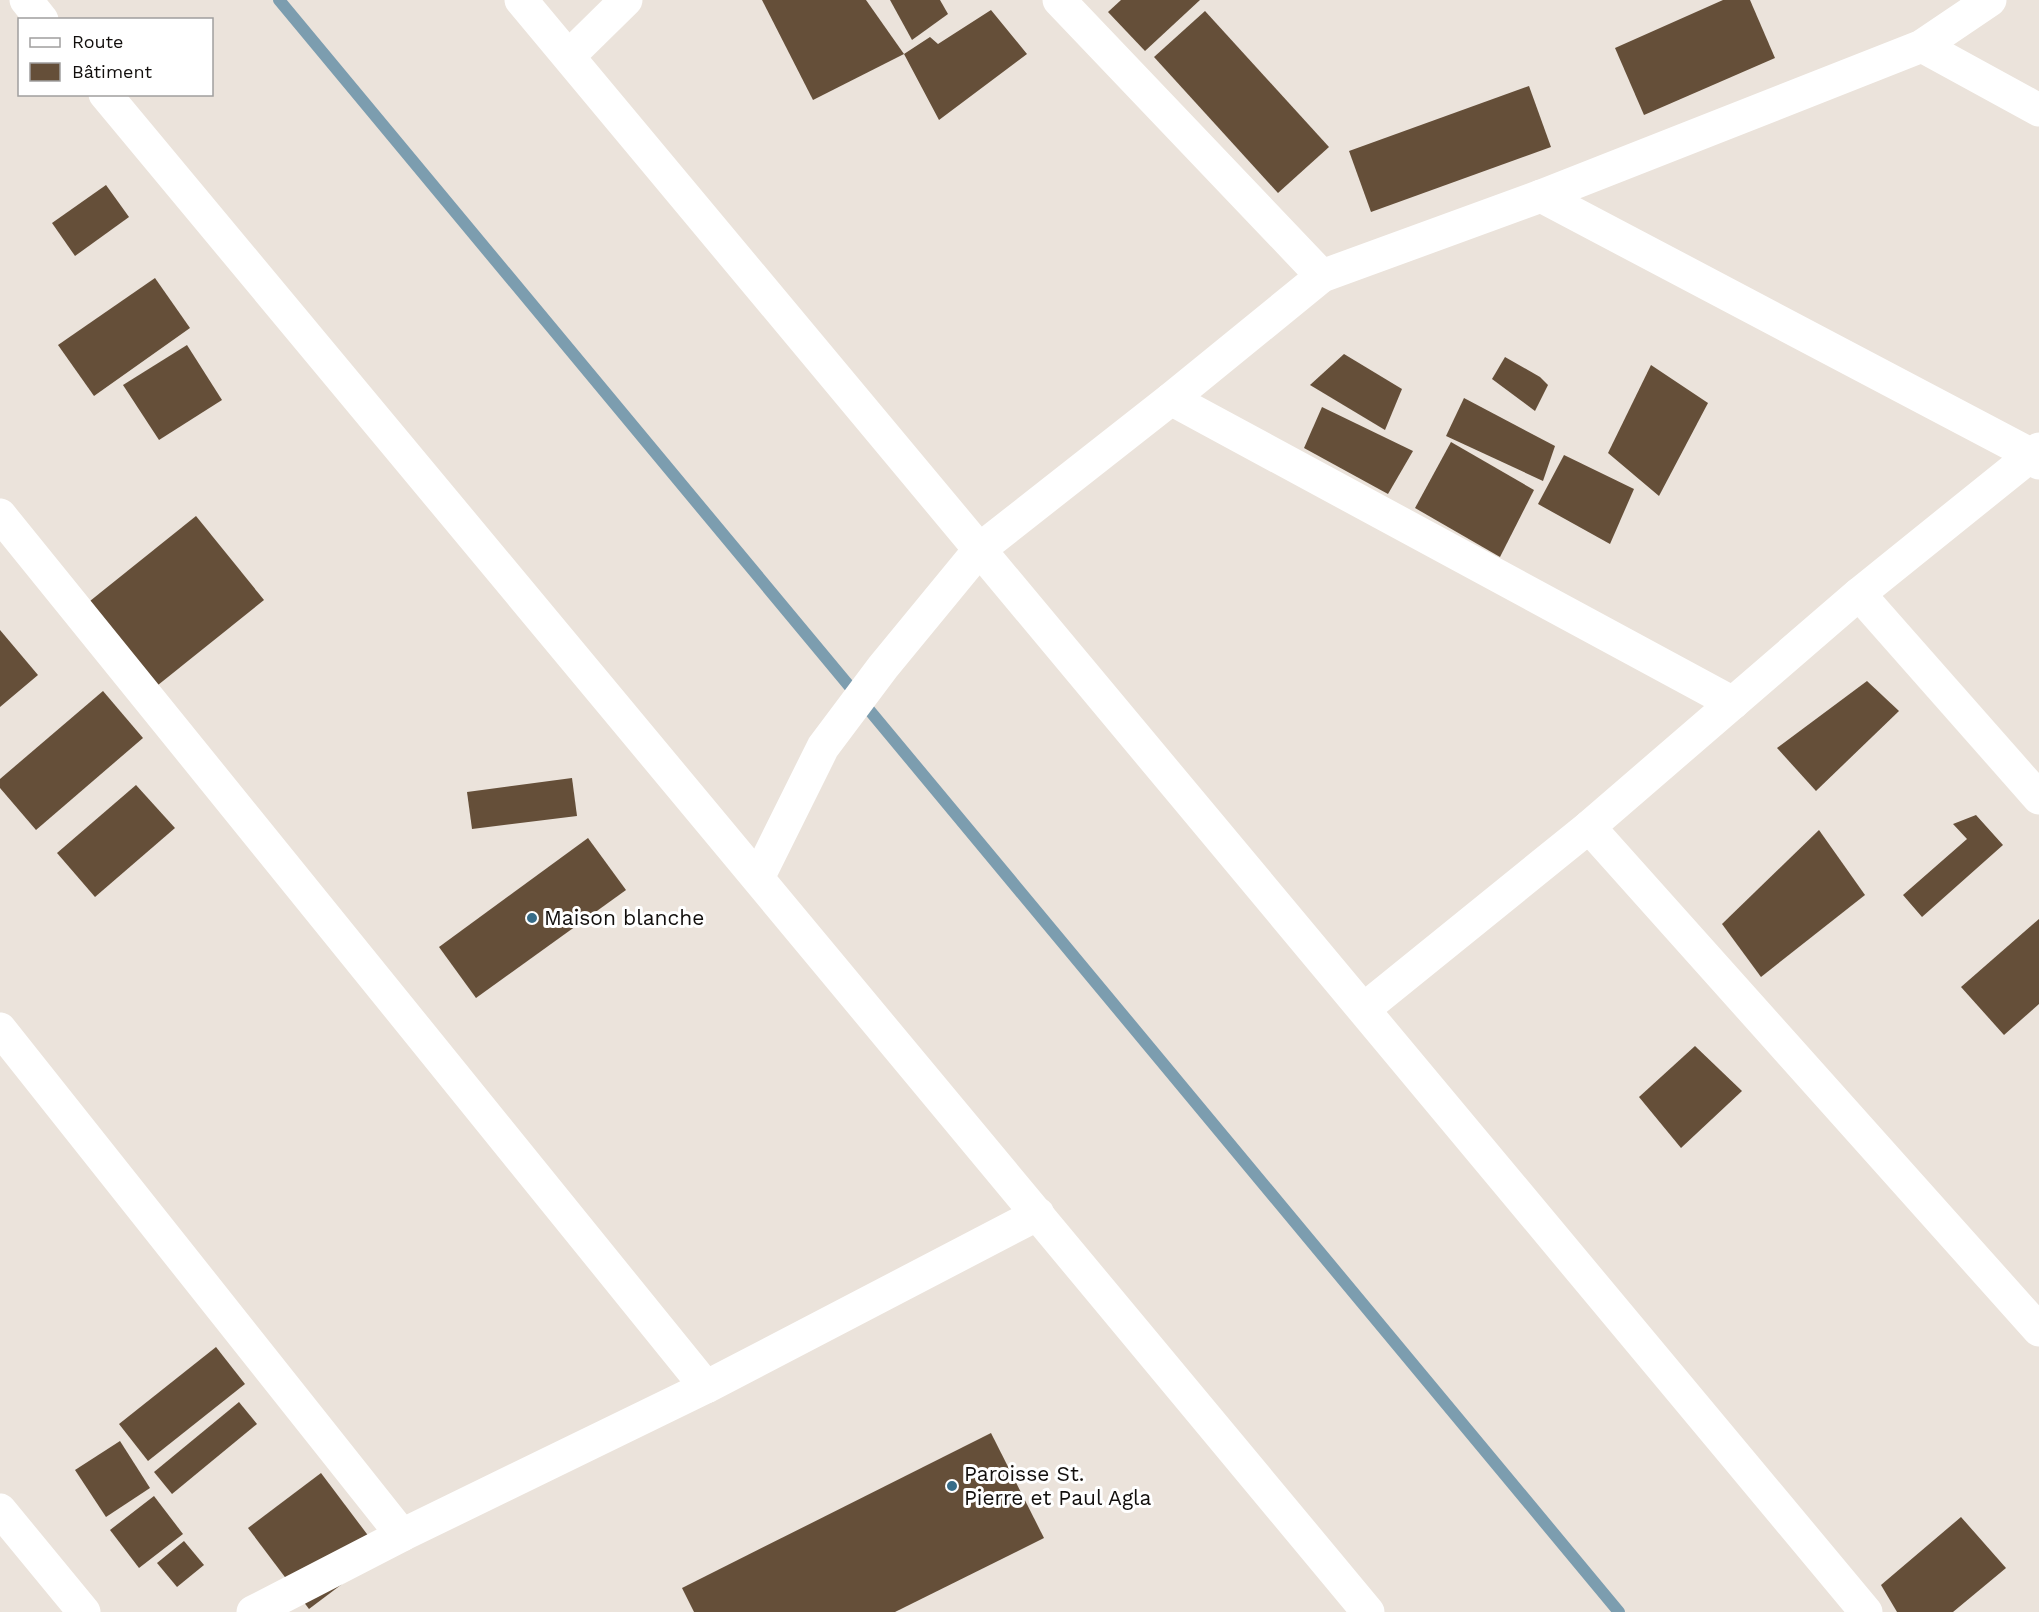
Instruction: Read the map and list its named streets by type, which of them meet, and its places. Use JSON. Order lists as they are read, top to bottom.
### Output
{
  "places": ["Maison blanche", "Paroisse St. Pierre et Paul Agla"],
  "legend": ["Route", "Bâtiment"]
}
